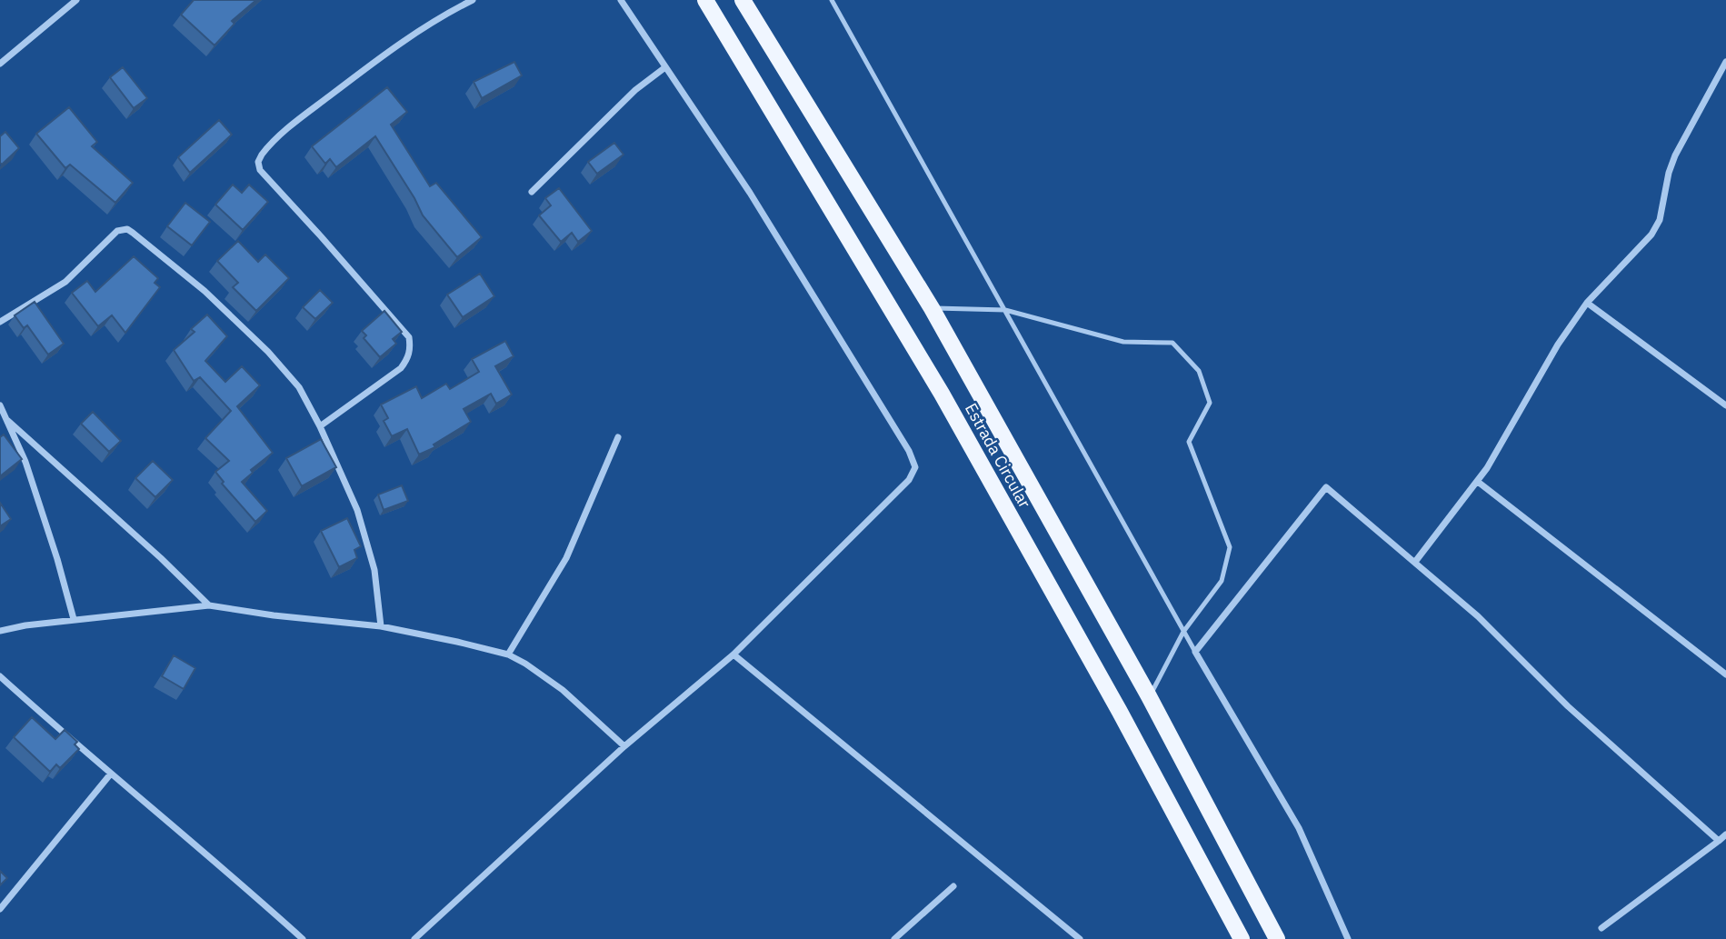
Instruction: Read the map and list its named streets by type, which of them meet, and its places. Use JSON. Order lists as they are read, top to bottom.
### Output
{
  "streets": {
    "main road": ["Estrada Circular"]
  }
}
